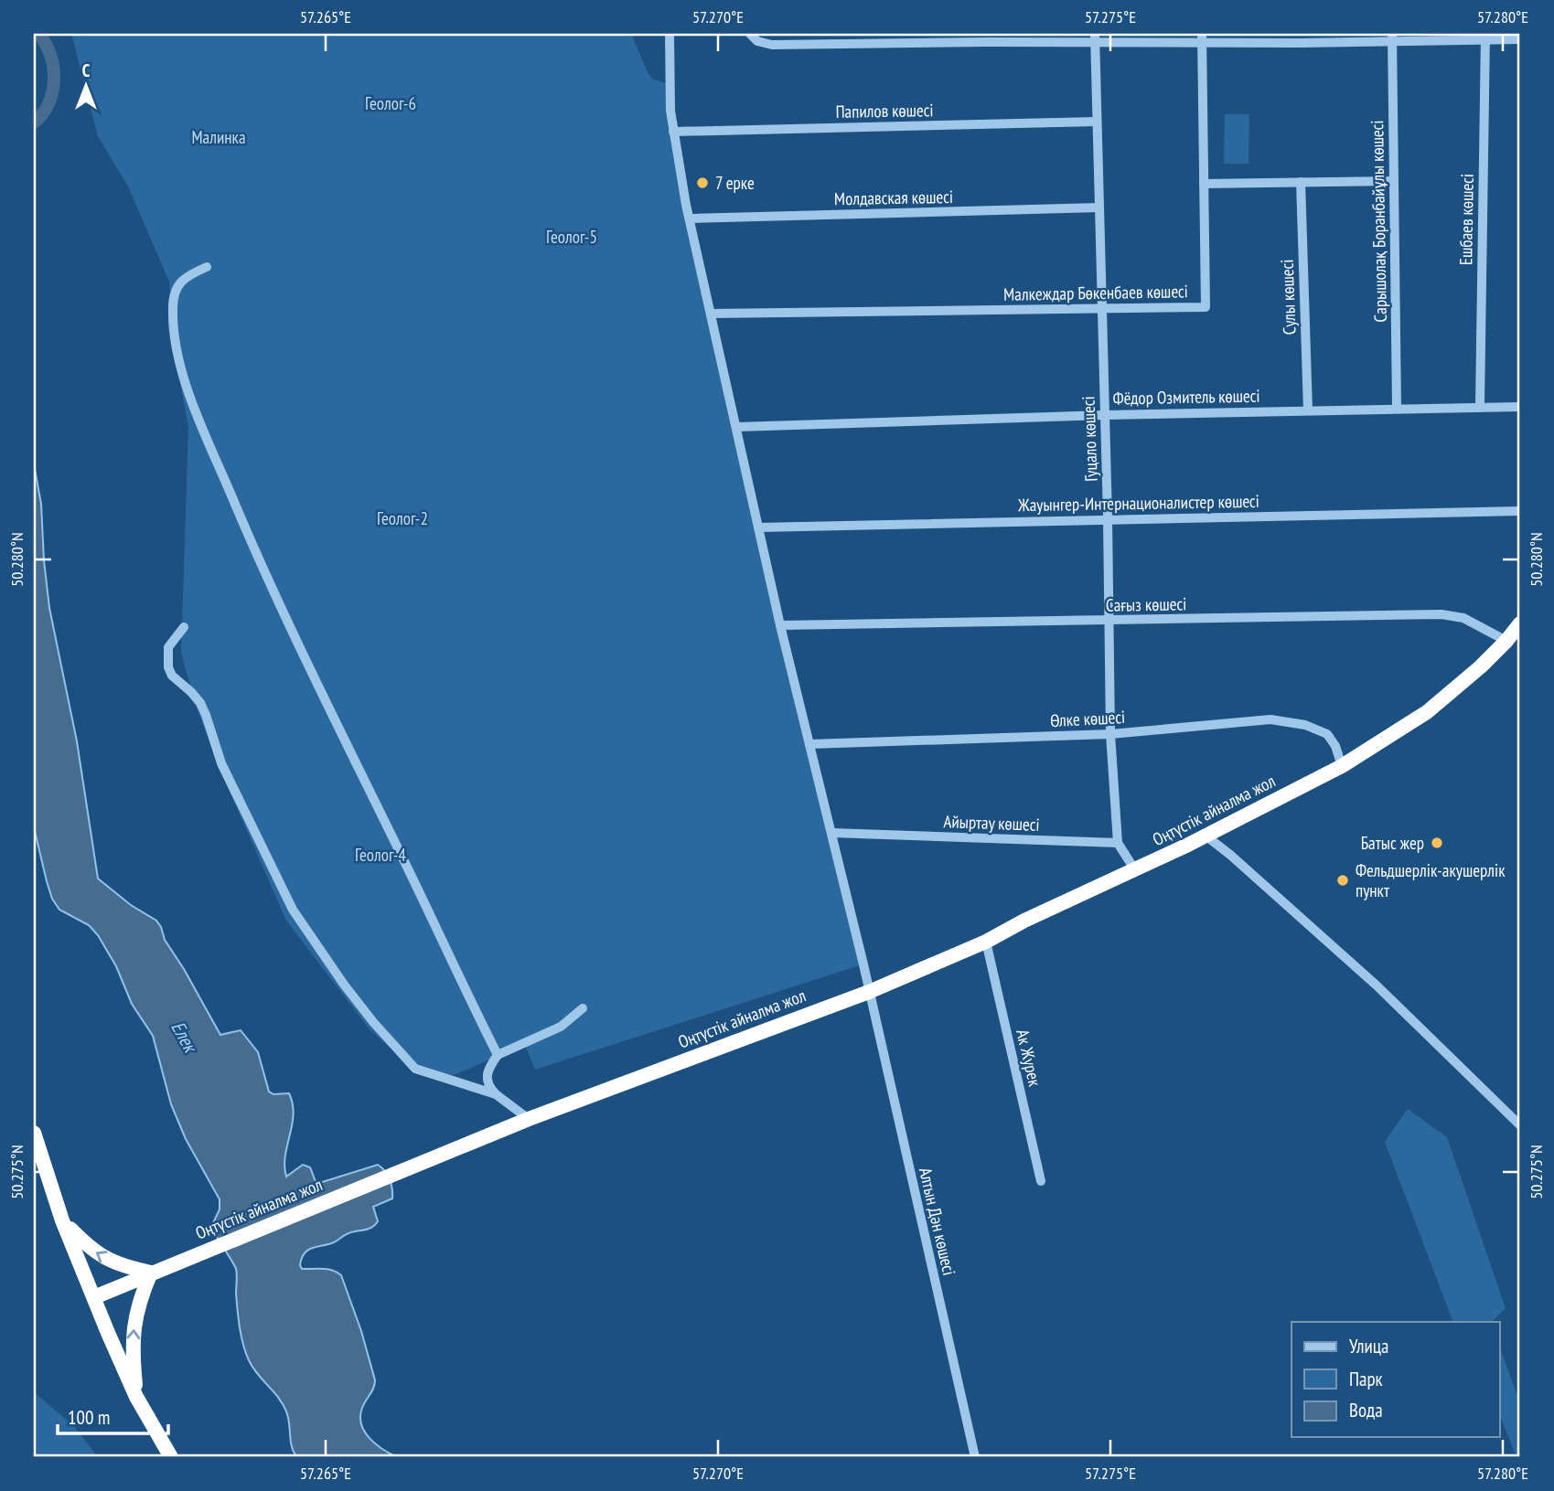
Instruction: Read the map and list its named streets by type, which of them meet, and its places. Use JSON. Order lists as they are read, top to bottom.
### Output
{
  "streets": {
    "highway": ["Оңтүстік айналма жол"],
    "street": [
      "Папилов көшесі",
      "Молдавская көшесі",
      "Ешбаев көшесі",
      "Сарышолақ Боранбайұлы көшесі",
      "Малкеждар Бөкенбаев көшесі",
      "Сулы көшесі",
      "Фёдор Озмитель көшесі",
      "Гуцало көшесі",
      "Жауынгер-Интернационалистер көшесі",
      "Сағыз көшесі",
      "Өлке көшесі",
      "Айыртау көшесі",
      "Ак Журек",
      "Алтын Дән көшесі"
    ]
  },
  "crossings": [
    ["Папилов көшесі", "Гуцало көшесі"],
    ["Папилов көшесі", "Алтын Дән көшесі"],
    ["Молдавская көшесі", "Гуцало көшесі"],
    ["Молдавская көшесі", "Алтын Дән көшесі"],
    ["Ешбаев көшесі", "Фёдор Озмитель көшесі"],
    ["Сарышолақ Боранбайұлы көшесі", "Фёдор Озмитель көшесі"],
    ["Малкеждар Бөкенбаев көшесі", "Гуцало көшесі"],
    ["Малкеждар Бөкенбаев көшесі", "Алтын Дән көшесі"],
    ["Сулы көшесі", "Фёдор Озмитель көшесі"],
    ["Фёдор Озмитель көшесі", "Гуцало көшесі"],
    ["Фёдор Озмитель көшесі", "Алтын Дән көшесі"],
    ["Гуцало көшесі", "Жауынгер-Интернационалистер көшесі"],
    ["Гуцало көшесі", "Сағыз көшесі"],
    ["Гуцало көшесі", "Өлке көшесі"],
    ["Гуцало көшесі", "Айыртау көшесі"],
    ["Жауынгер-Интернационалистер көшесі", "Алтын Дән көшесі"],
    ["Сағыз көшесі", "Оңтүстік айналма жол"],
    ["Сағыз көшесі", "Алтын Дән көшесі"],
    ["Өлке көшесі", "Оңтүстік айналма жол"],
    ["Өлке көшесі", "Алтын Дән көшесі"],
    ["Оңтүстік айналма жол", "Ак Журек"],
    ["Оңтүстік айналма жол", "Алтын Дән көшесі"],
    ["Айыртау көшесі", "Алтын Дән көшесі"]
  ],
  "water": ["Елек"],
  "parks": [
    "Геолог-6",
    "Малинка",
    "Геолог-5",
    "Геолог-2",
    "Геолог-4"
  ],
  "places": ["7 ерке", "Батыс жер", "Фельдшерлік-акушерлік пункт"],
  "legend": ["Улица", "Парк", "Вода"],
  "scale_bar": "100 m",
  "north": "top",
  "coordinates": [
    "57.265°E",
    "57.270°E",
    "57.275°E",
    "57.280°E",
    "50.280°N",
    "50.275°N"
  ]
}
